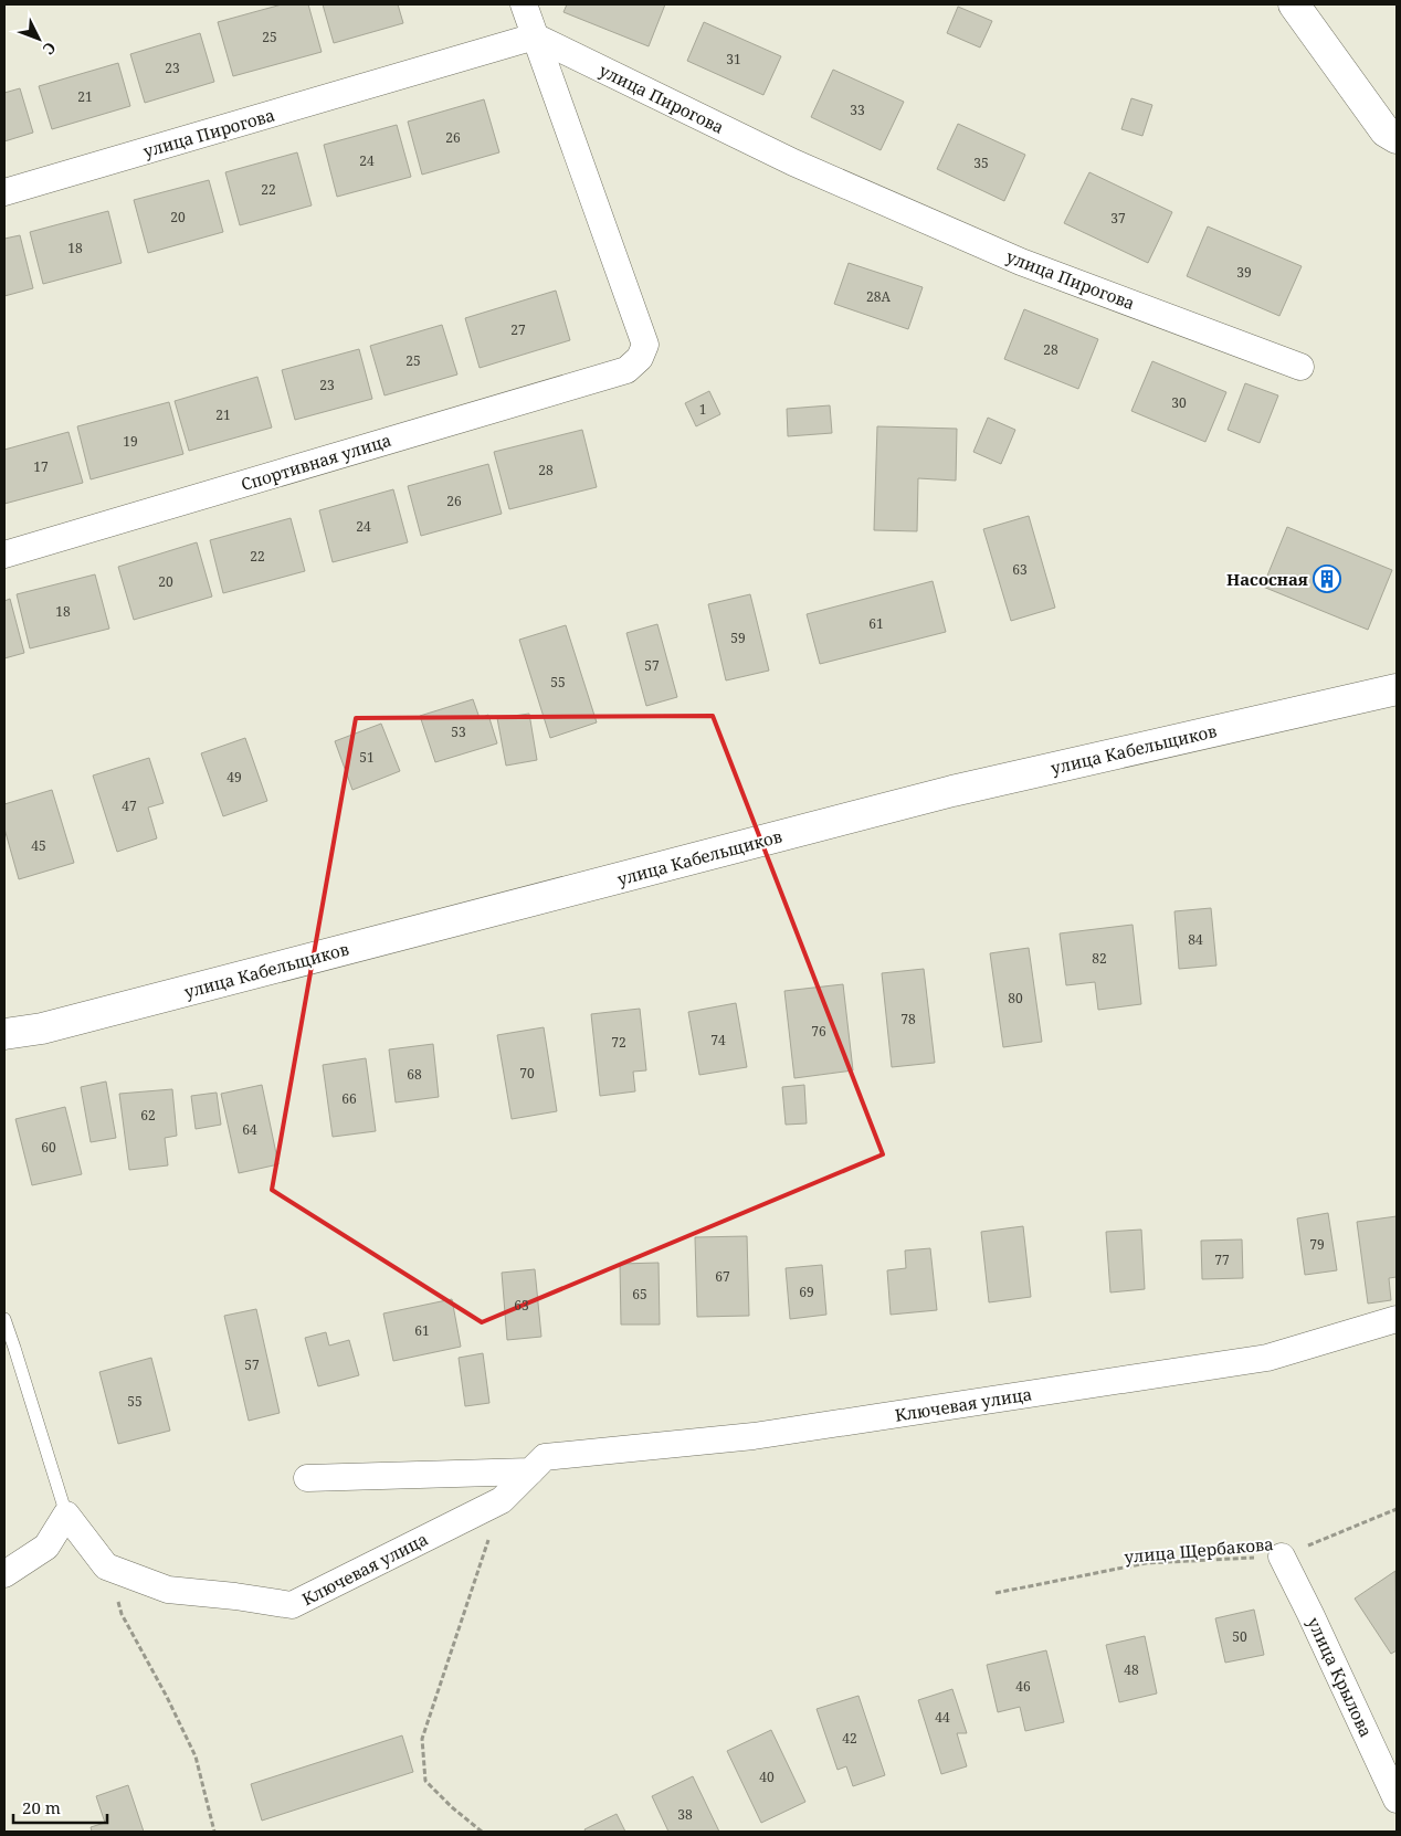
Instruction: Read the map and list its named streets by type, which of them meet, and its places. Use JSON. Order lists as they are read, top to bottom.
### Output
{
  "streets": {
    "street": [
      "улица Пирогова",
      "Спортивная улица",
      "улица Кабельщиков",
      "Ключевая улица",
      "улица Крылова"
    ],
    "path": ["улица Щербакова"]
  },
  "crossings": [
    ["улица Пирогова", "Спортивная улица"],
    ["улица Щербакова", "улица Крылова"]
  ],
  "places": {
    "building": ["Насосная"]
  },
  "house_numbers": [
    "25",
    "31",
    "23",
    "21",
    "33",
    "26",
    "24",
    "35",
    "22",
    "20",
    "37",
    "18",
    "39",
    "28А",
    "27",
    "28",
    "25",
    "23",
    "30",
    "1",
    "21",
    "19",
    "17",
    "28",
    "26",
    "24",
    "22",
    "63",
    "20",
    "18",
    "61",
    "59",
    "57",
    "55",
    "53",
    "51",
    "49",
    "47",
    "45",
    "84",
    "82",
    "80",
    "78",
    "76",
    "74",
    "72",
    "70",
    "68",
    "66",
    "62",
    "64",
    "60",
    "79",
    "77",
    "67",
    "69",
    "65",
    "63",
    "61",
    "57",
    "55",
    "50",
    "48",
    "46",
    "44",
    "42",
    "40",
    "38"
  ],
  "scale_bar": "20 m",
  "north": "bottom right"
}
